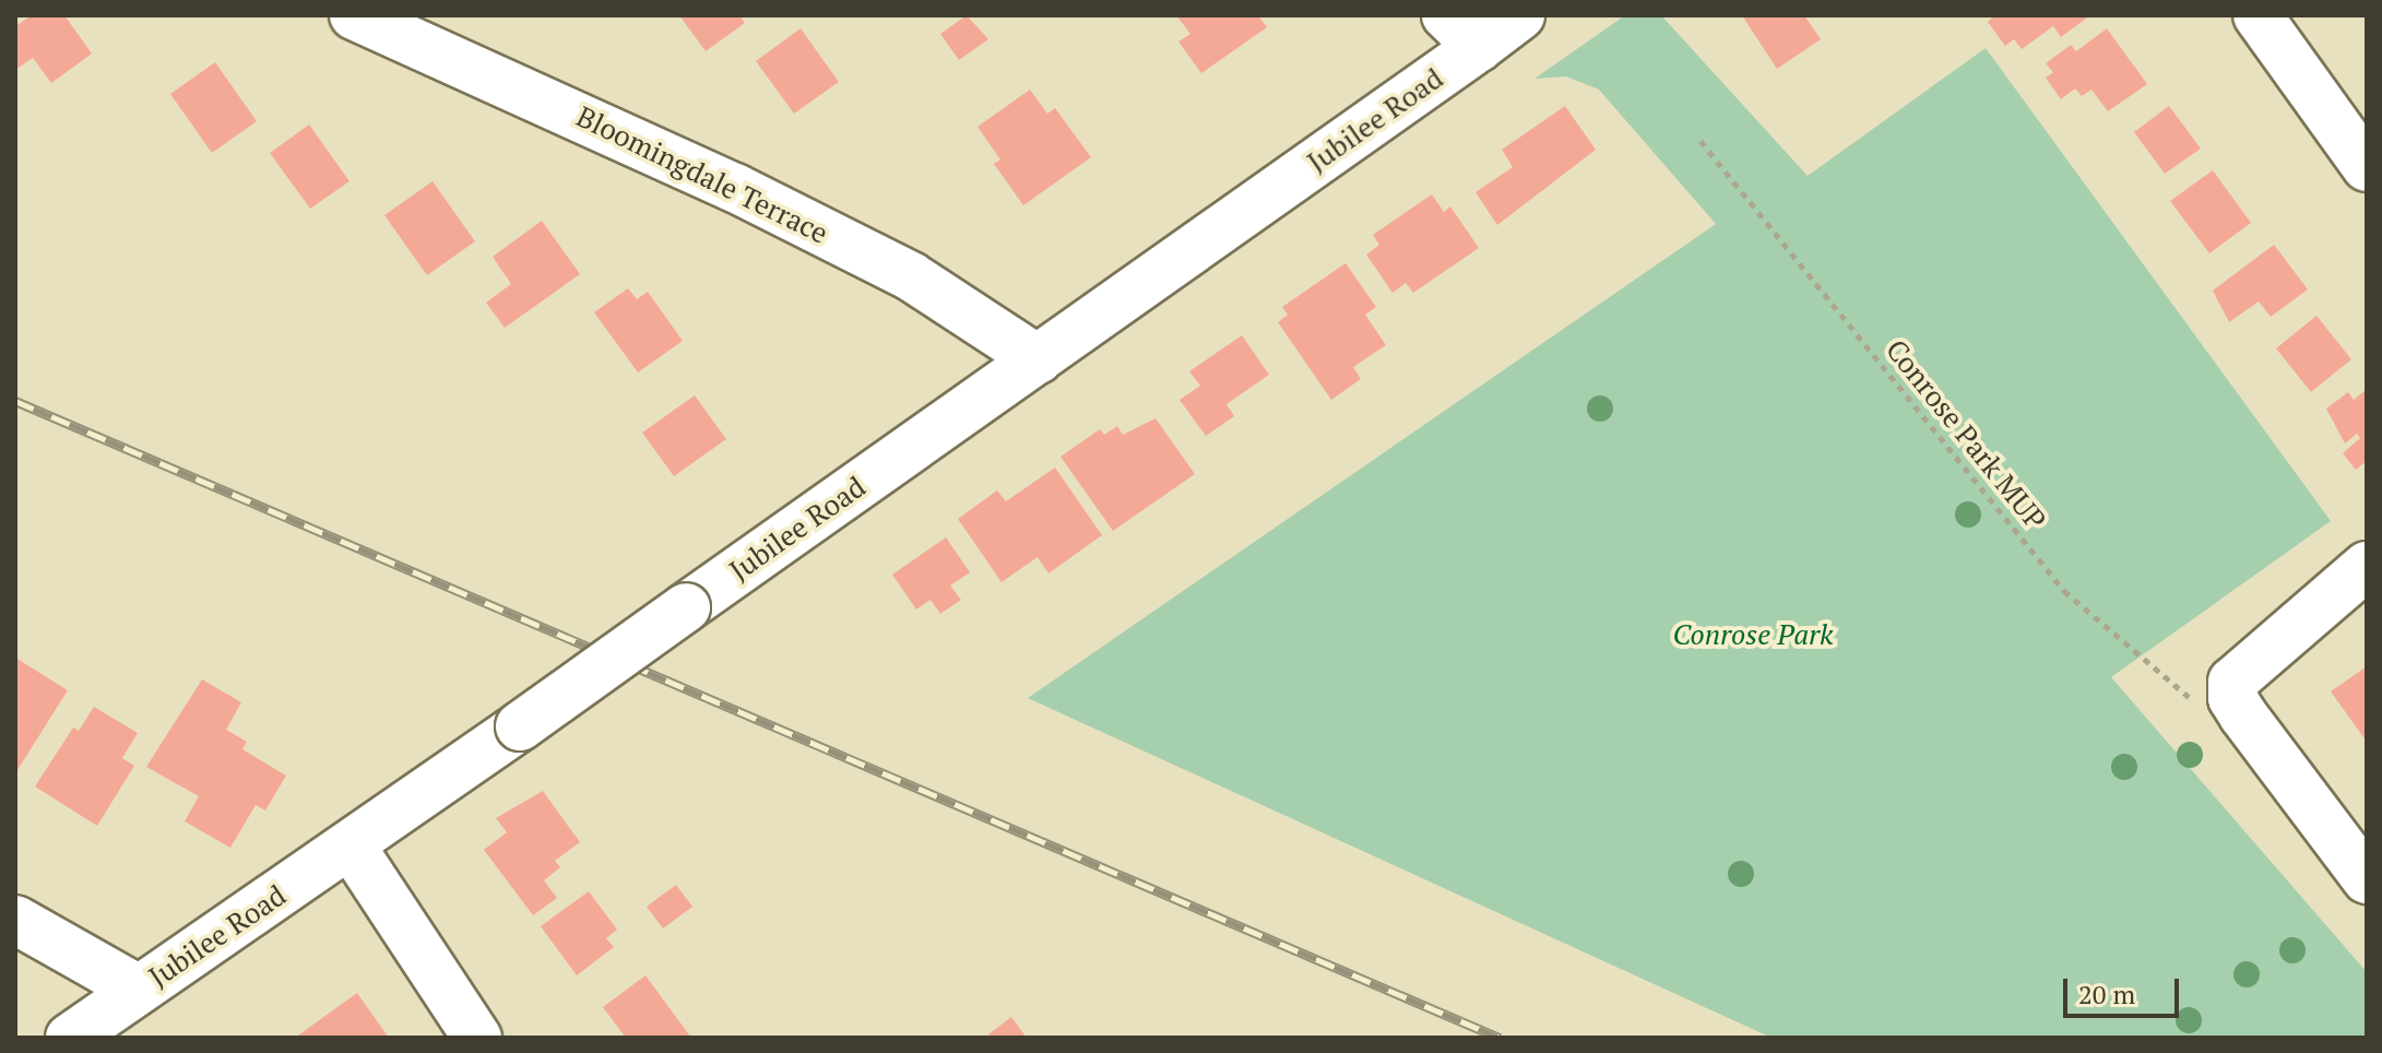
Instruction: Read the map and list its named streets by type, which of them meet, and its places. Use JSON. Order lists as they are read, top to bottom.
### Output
{
  "streets": {
    "street": ["Jubilee Road", "Bloomingdale Terrace"],
    "path": ["Conrose Park MUP"]
  },
  "crossings": [
    ["Jubilee Road", "Bloomingdale Terrace"]
  ],
  "parks": ["Conrose Park"],
  "scale_bar": "20 m"
}
